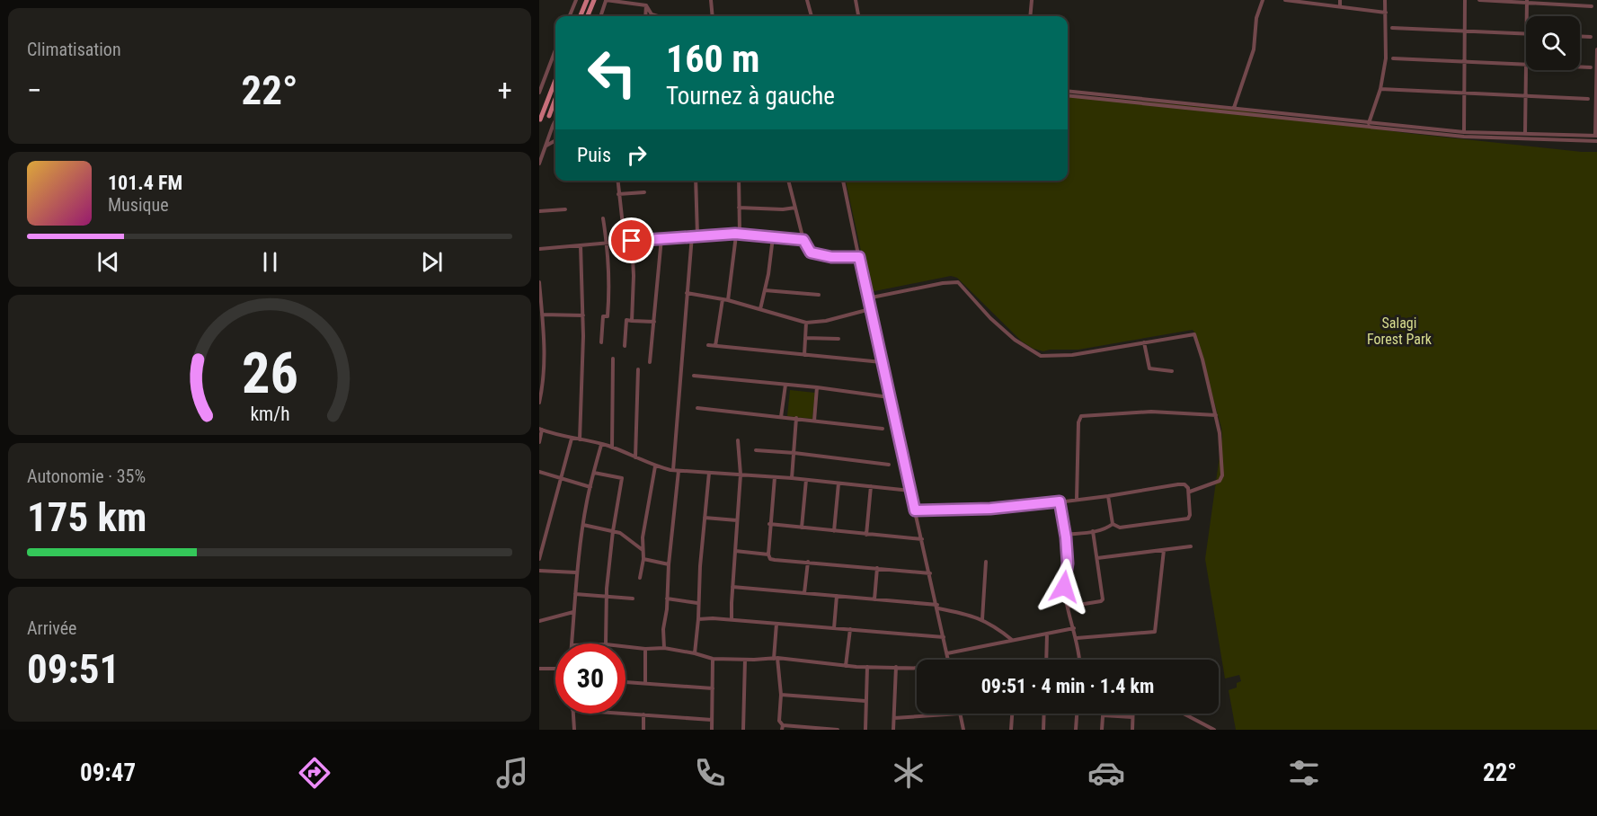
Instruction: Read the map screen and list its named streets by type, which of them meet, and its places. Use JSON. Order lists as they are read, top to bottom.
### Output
{
  "parks": ["Salagi Forest Park"],
  "page": {
    "tile": [
      "Climatisation",
      ["Autonomie · 35%", "175 km"],
      ["Arrivée", "09:51"]
    ],
    "turn": ["160 m", "Tournez à gauche"],
    "heat": ["−", "22°", "+"],
    "then": "Puis",
    "song": ["101.4 FM", "Musique"],
    "limit": "30",
    "trip": "09:51 · 4 min · 1.4 km",
    "tabs": ["09:47", "22°"],
    "gauge": ["26", "km/h"]
  }
}
